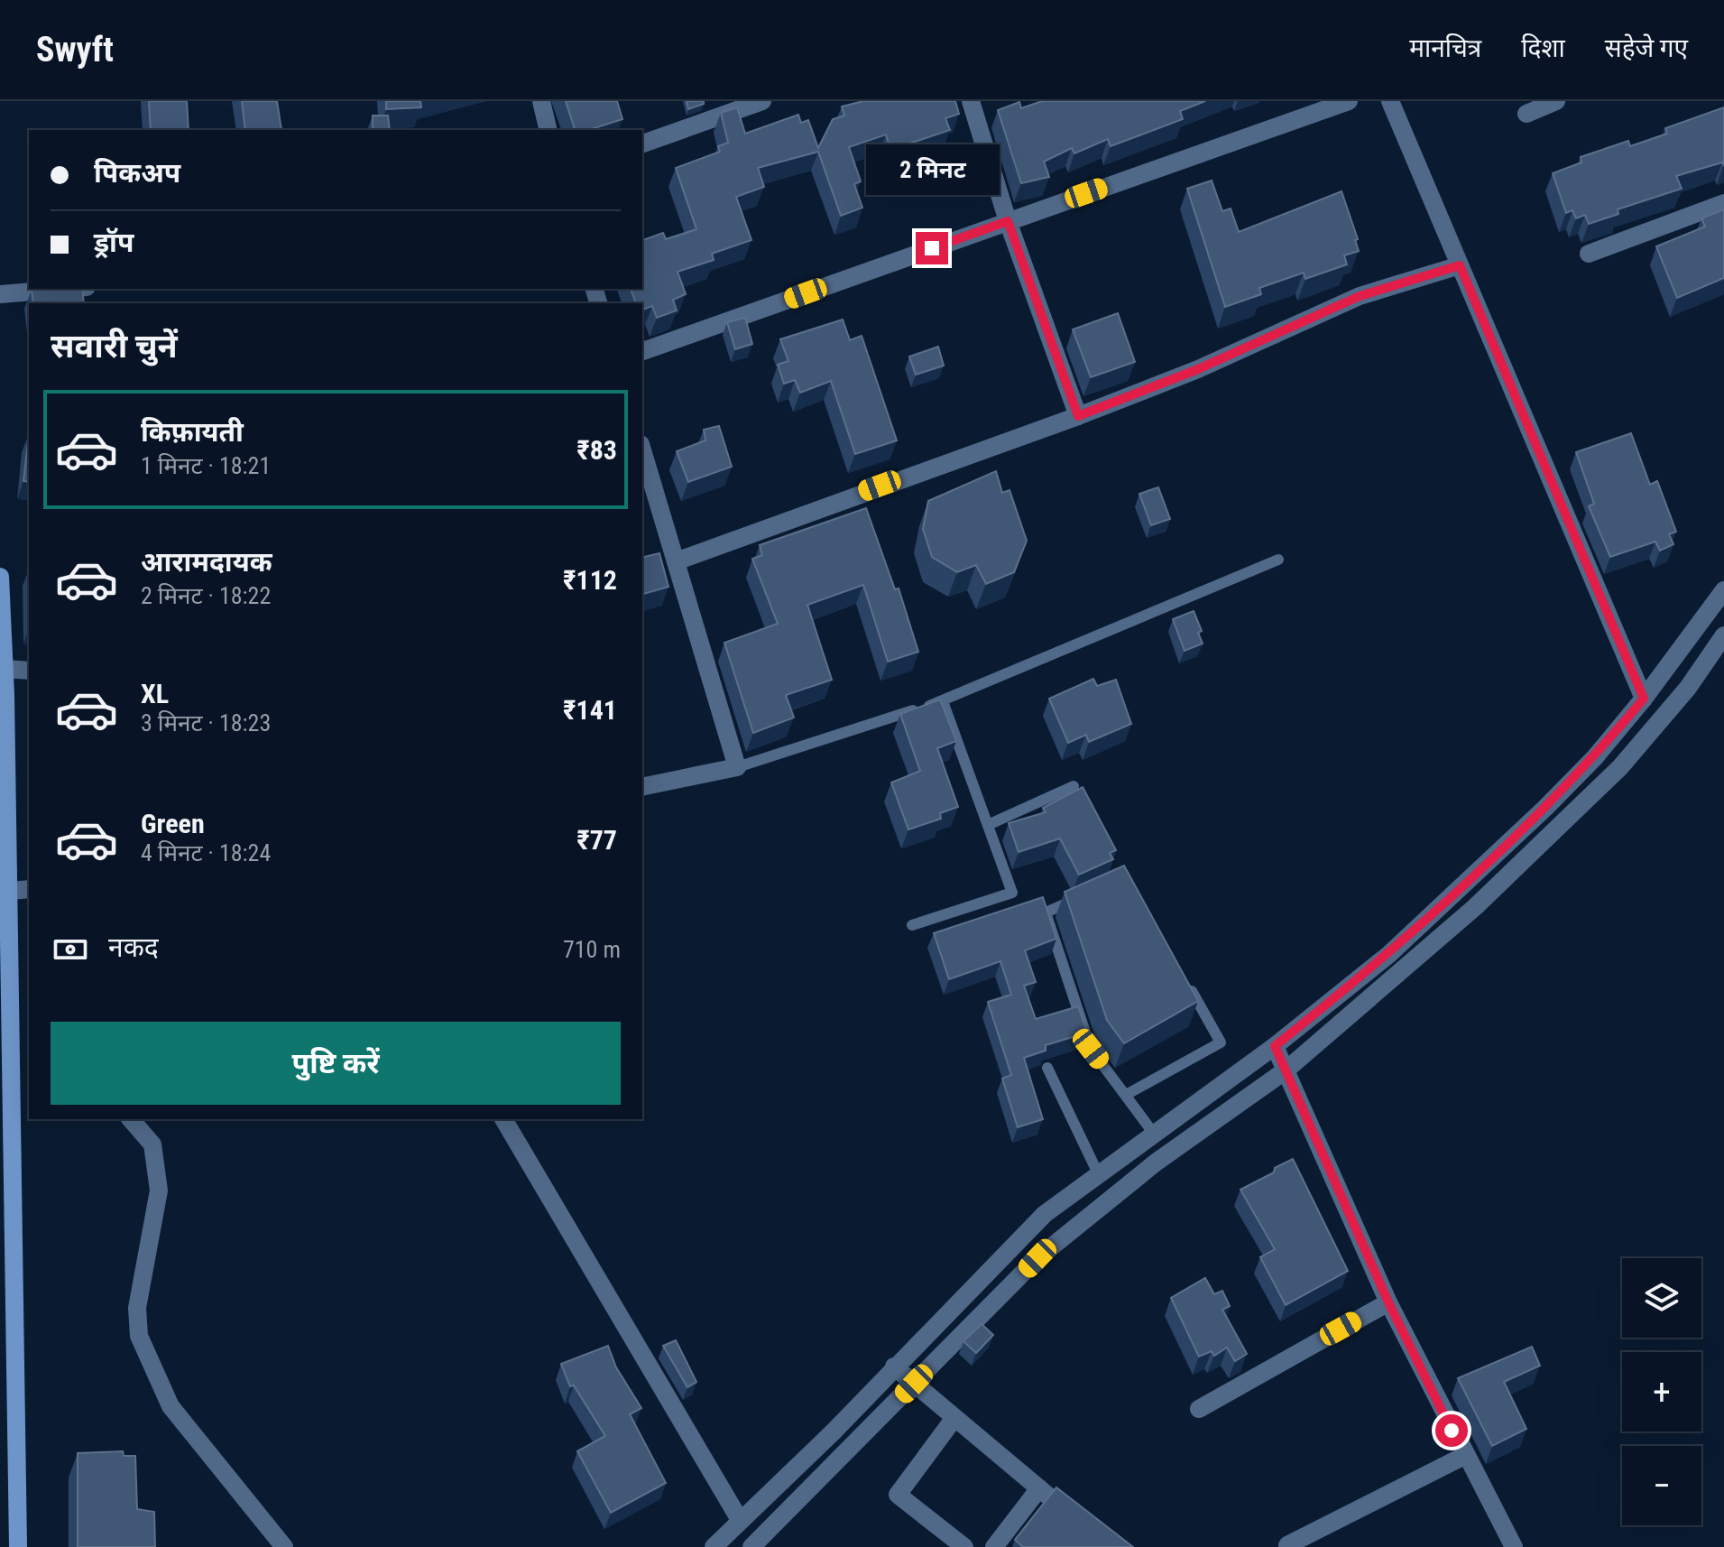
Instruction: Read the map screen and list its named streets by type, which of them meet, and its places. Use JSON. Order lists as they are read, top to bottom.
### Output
{
  "page": {
    "header": "Swyft",
    "nav": ["मानचित्र", "दिशा", "सहेजे गए"],
    "banner": ["पिकअप", "ड्रॉप"],
    "bubble": "2 मिनट",
    "heading": "सवारी चुनें",
    "list": [
      {
        "name": "किफ़ायती",
        "note": "1 मिनट · 18:21",
        "value": "₹83"
      },
      {
        "name": "आरामदायक",
        "note": "2 मिनट · 18:22",
        "value": "₹112"
      },
      {
        "name": "XL",
        "note": "3 मिनट · 18:23",
        "value": "₹141"
      },
      {
        "name": "Green",
        "note": "4 मिनट · 18:24",
        "value": "₹77"
      }
    ],
    "pay": ["नकद", "710 m"],
    "buttons": "पुष्टि करें",
    "map_buttons": ["+", "−"]
  }
}
